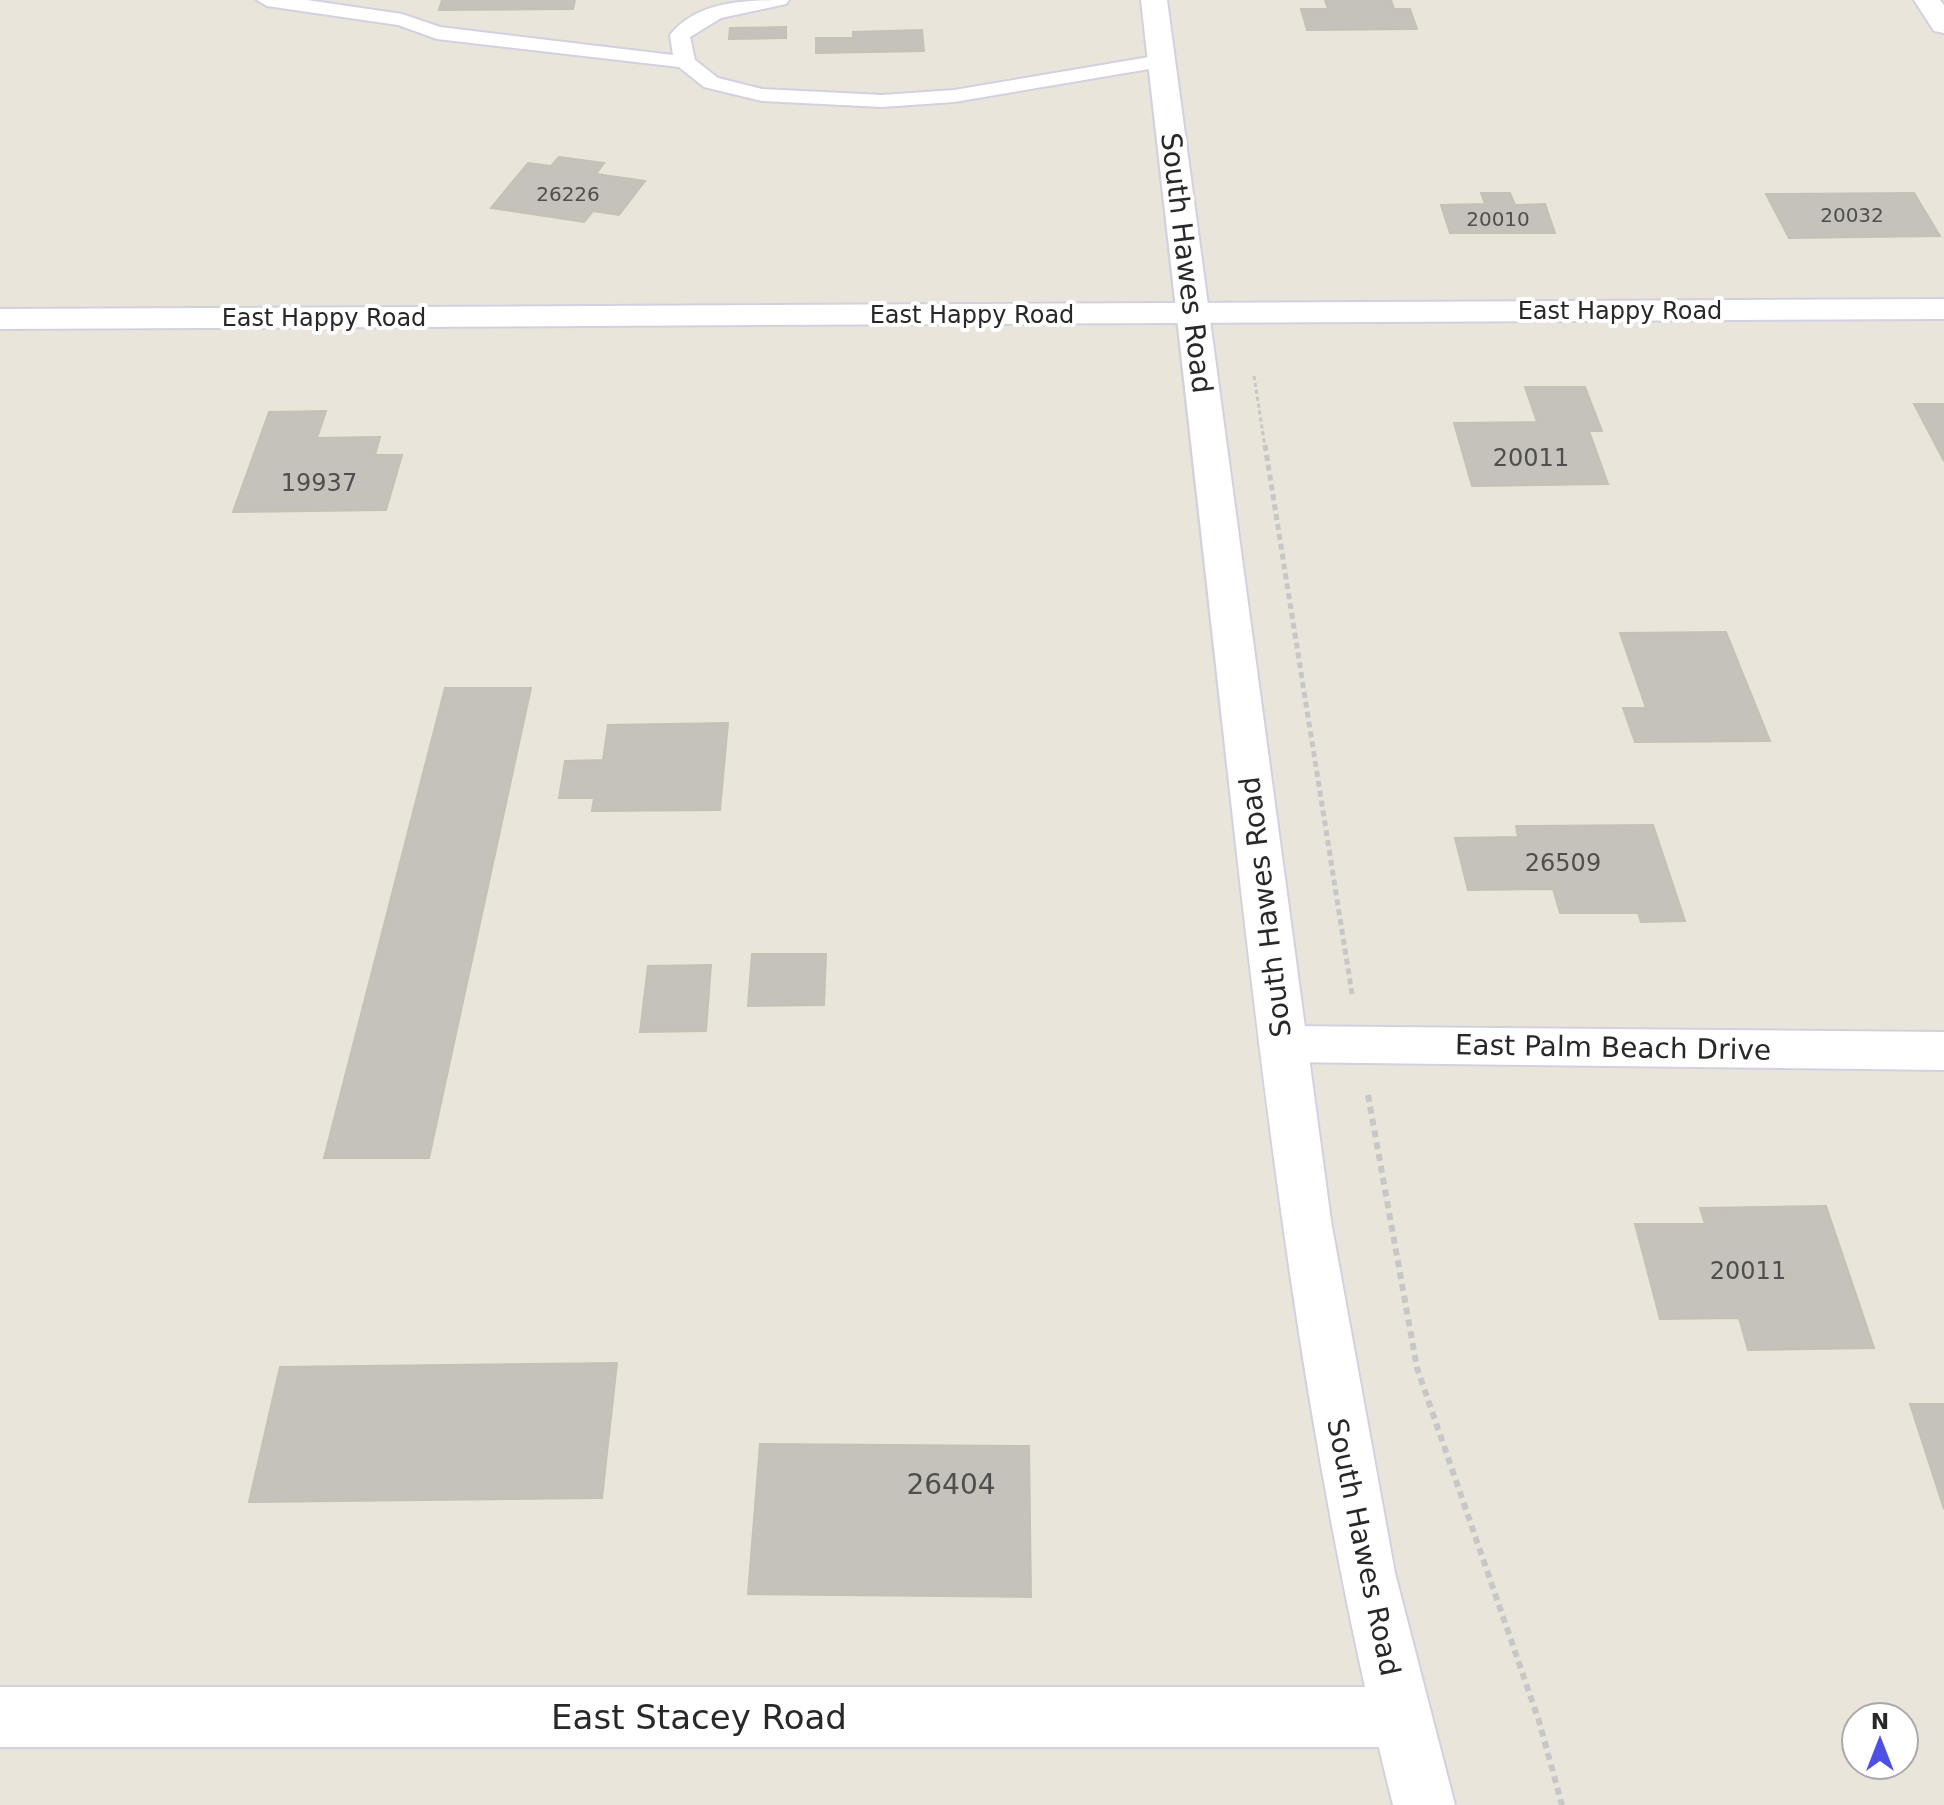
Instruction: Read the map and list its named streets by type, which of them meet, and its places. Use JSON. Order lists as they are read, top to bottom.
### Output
{
  "streets": {
    "street": [
      "South Hawes Road",
      "East Happy Road",
      "East Palm Beach Drive",
      "East Stacey Road"
    ]
  },
  "crossings": [
    ["South Hawes Road", "East Happy Road"],
    ["South Hawes Road", "East Palm Beach Drive"],
    ["South Hawes Road", "East Stacey Road"]
  ],
  "house_numbers": [
    "26226",
    "20032",
    "20010",
    "20011",
    "19937",
    "26509",
    "20011",
    "26404"
  ],
  "north": "top"
}
